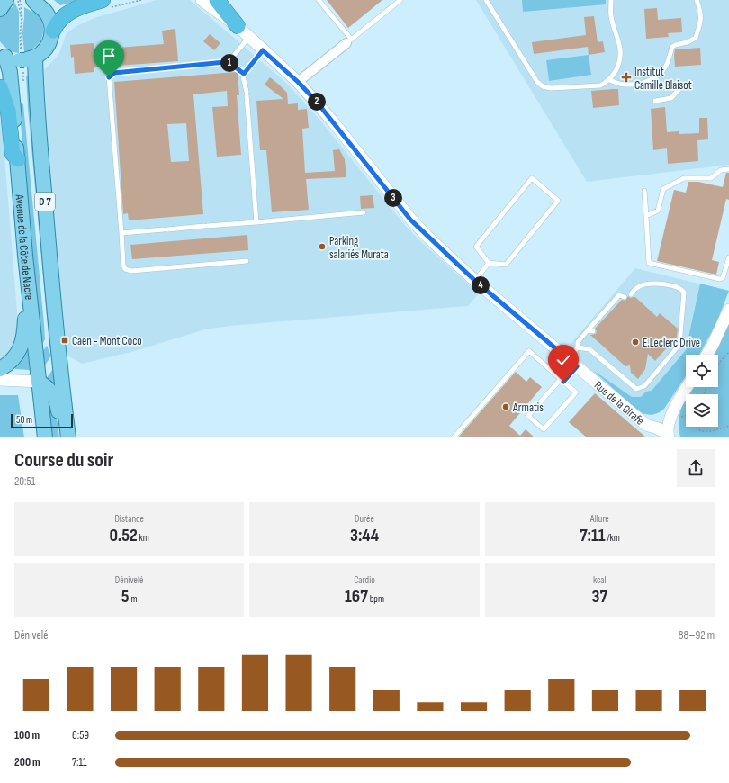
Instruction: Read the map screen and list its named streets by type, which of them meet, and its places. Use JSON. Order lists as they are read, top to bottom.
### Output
{
  "streets": {
    "main road": ["D 7", "Avenue de la Côte de Nacre"],
    "street": ["Rue de la Girafe"]
  },
  "places": {
    "health": ["Institut Camille Blaisot"],
    "other": ["Parking salariés Murata", "E.Leclerc Drive", "Armatis"],
    "transit": ["Caen - Mont Coco"]
  },
  "scale_bar": "50 m",
  "page": {
    "pins": [
      "1",
      "2",
      "3",
      "4"
    ],
    "scale": "50 m",
    "heading": ["Course du soir", "20:51"],
    "stats": [
      ["Distance", "0.52 km"],
      ["Durée", "3:44"],
      ["Allure", "7:11 /km"],
      ["Dénivelé", "5 m"],
      ["Cardio", "167 bpm"],
      ["kcal", "37"]
    ],
    "chart": ["Dénivelé", "88–92 m"],
    "list": [
      {
        "name": "100 m",
        "note": "6:59"
      },
      {
        "name": "200 m",
        "note": "7:11"
      }
    ]
  }
}
